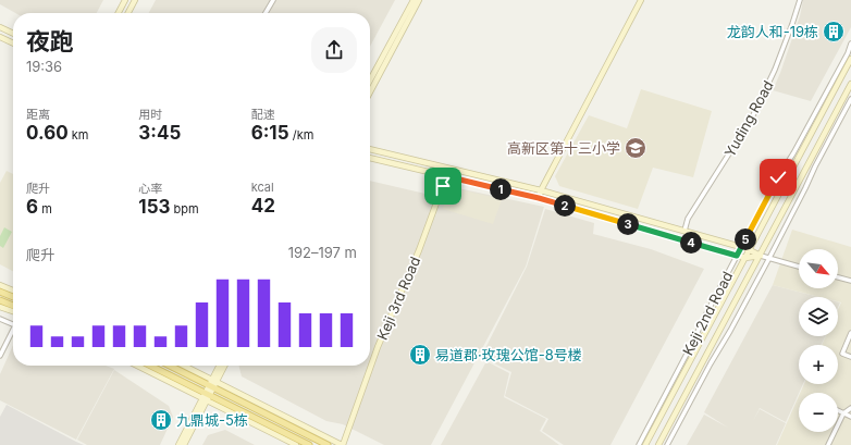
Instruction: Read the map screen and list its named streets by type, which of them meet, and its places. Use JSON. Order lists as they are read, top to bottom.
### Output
{
  "streets": {
    "main road": ["Keji 3rd Road", "Keji 2nd Road"],
    "street": ["Yuding Road"]
  },
  "places": {
    "building": ["龙韵人和-19栋", "易道郡·玫瑰公馆-8号楼", "九鼎城-5栋"],
    "school or university": ["高新区第十三小学"]
  },
  "north": "bottom right",
  "page": {
    "heading": ["夜跑", "19:36"],
    "stats": [
      ["距离", "0.60 km"],
      ["用时", "3:45"],
      ["配速", "6:15 /km"],
      ["爬升", "6 m"],
      ["心率", "153 bpm"],
      ["kcal", "42"]
    ],
    "pins": [
      "1",
      "2",
      "3",
      "5",
      "4"
    ],
    "chart": ["爬升", "192–197 m"],
    "map_buttons": ["+", "−"]
  }
}
